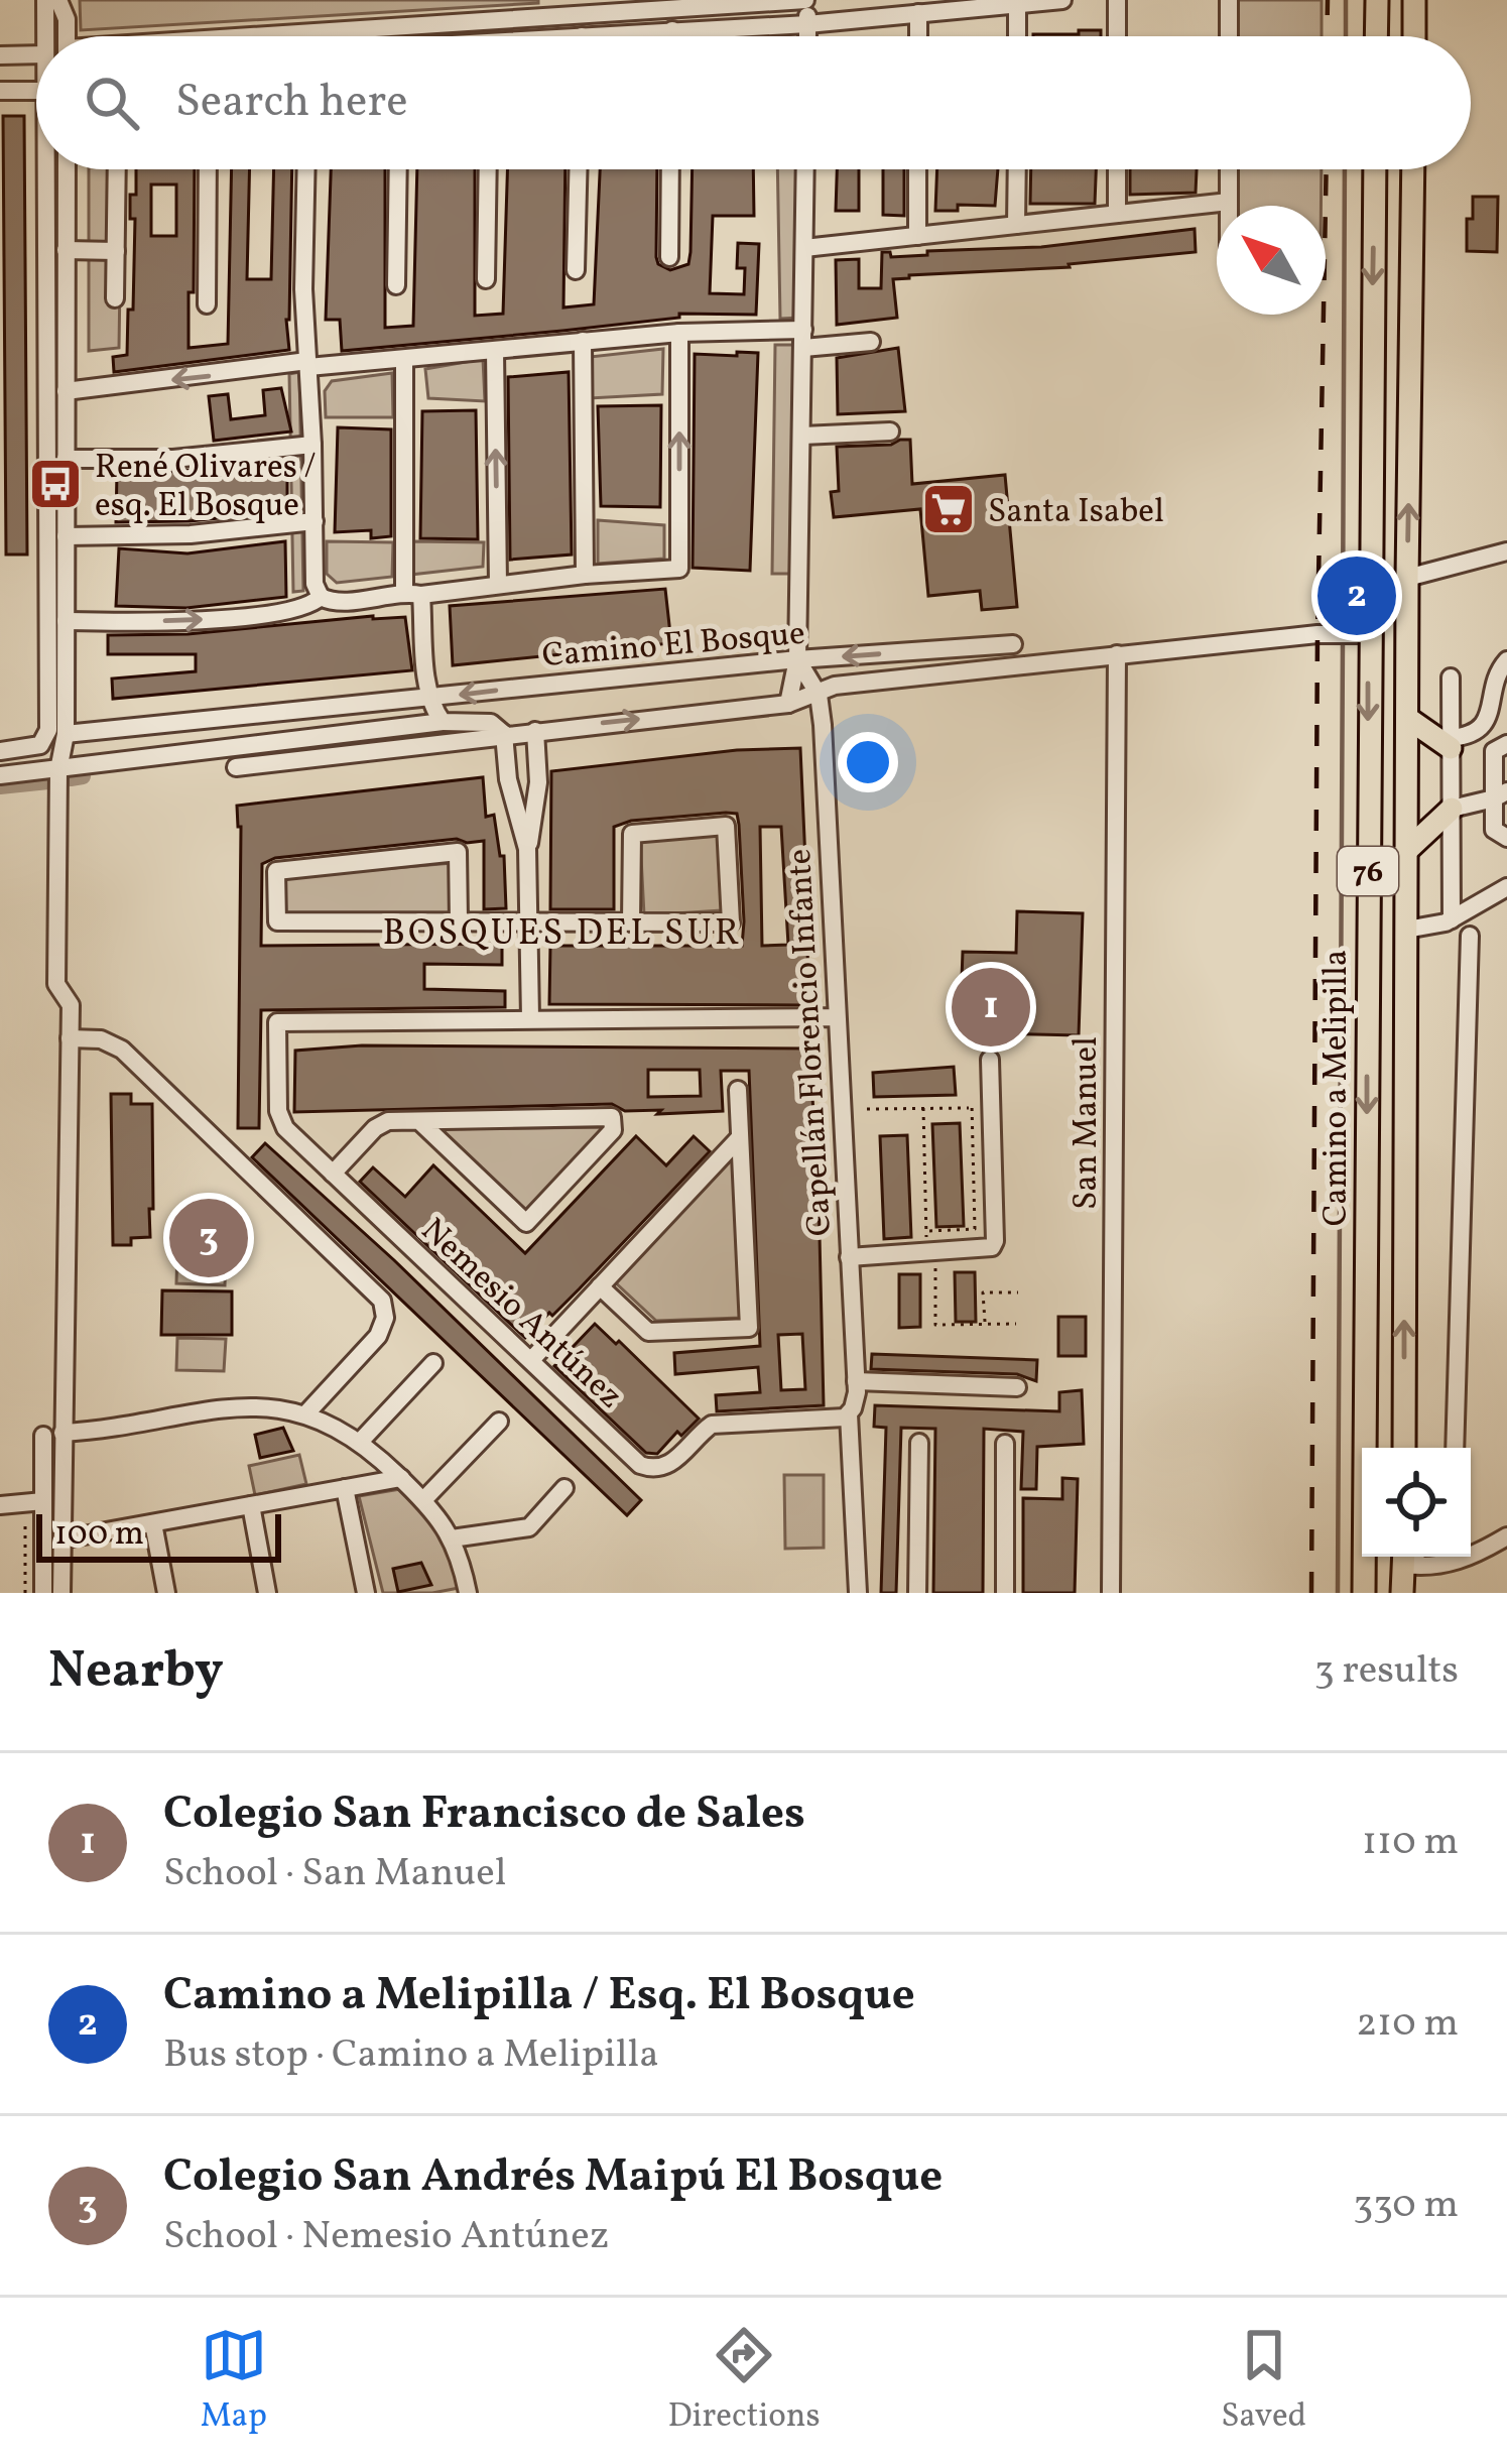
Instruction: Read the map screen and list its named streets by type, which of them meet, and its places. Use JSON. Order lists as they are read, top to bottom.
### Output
{
  "streets": {
    "main road": ["76", "Camino a Melipilla"],
    "street": [
      "Camino El Bosque",
      "Capellán Florencio Infante",
      "San Manuel",
      "Nemesio Antúnez"
    ]
  },
  "crossings": [
    ["Camino El Bosque", "Capellán Florencio Infante"],
    ["Camino El Bosque", "Camino a Melipilla"],
    ["Camino El Bosque", "San Manuel"],
    ["Capellán Florencio Infante", "Nemesio Antúnez"]
  ],
  "districts": ["BOSQUES DEL SUR"],
  "places": {
    "bus stop": ["René Olivares / esq. El Bosque"],
    "supermarket": ["Santa Isabel"]
  },
  "scale_bar": "100 m",
  "north": "top left",
  "page": {
    "search": "Search here",
    "pins": ["2", "1", "3"],
    "scale": "100 m",
    "heading": ["Nearby", "3 results"],
    "list": [
      {
        "mark": "1",
        "name": "Colegio San Francisco de Sales",
        "note": "School · San Manuel",
        "value": "110 m"
      },
      {
        "mark": "2",
        "name": "Camino a Melipilla / Esq. El Bosque",
        "note": "Bus stop · Camino a Melipilla",
        "value": "210 m"
      },
      {
        "mark": "3",
        "name": "Colegio San Andrés Maipú El Bosque",
        "note": "School · Nemesio Antúnez",
        "value": "330 m"
      }
    ],
    "nav": ["Map", "Directions", "Saved"]
  }
}
